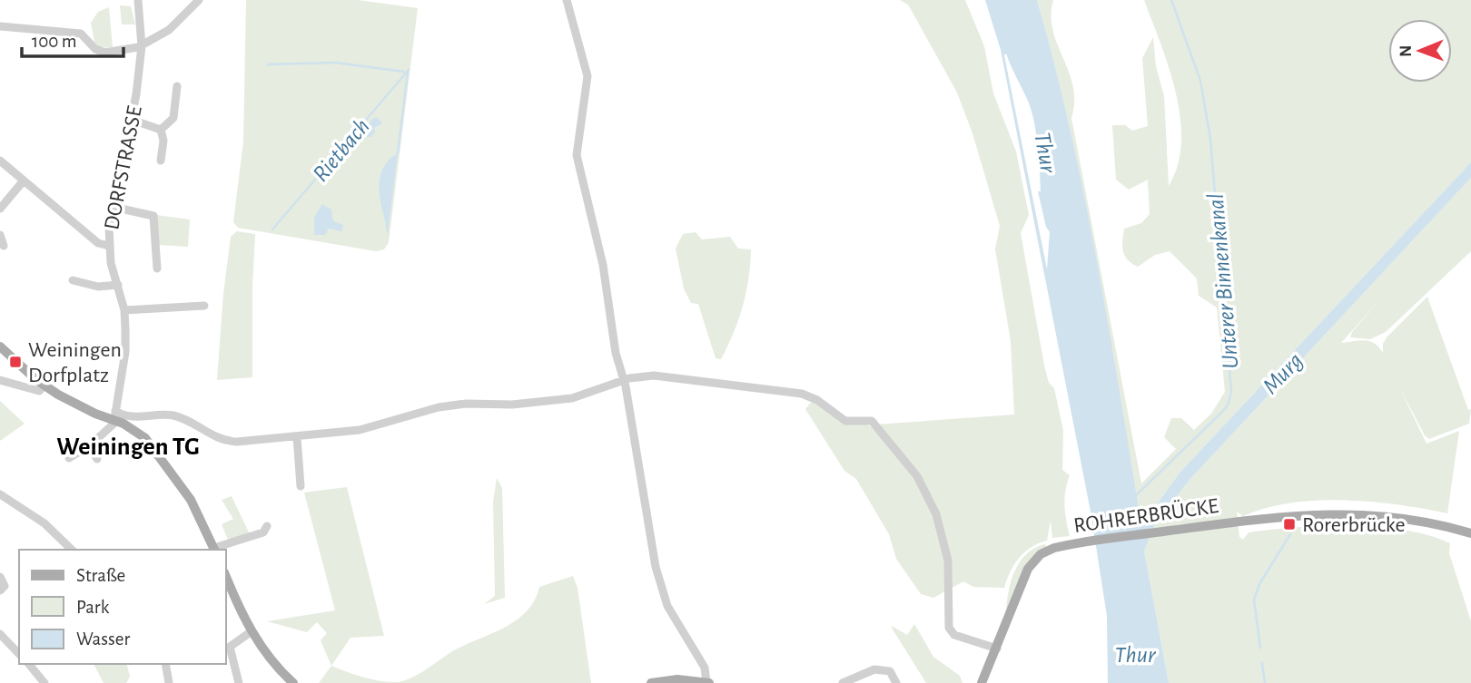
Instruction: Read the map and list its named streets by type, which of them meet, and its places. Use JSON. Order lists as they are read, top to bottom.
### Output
{
  "streets": {
    "main road": ["ROHRERBRÜCKE"],
    "street": ["DORFSTRASSE"]
  },
  "districts": ["Weiningen TG"],
  "water": [
    "Rietbach",
    "Thur",
    "Unterer Binnenkanal",
    "Murg"
  ],
  "places": {
    "transit": ["Weiningen Dorfplatz", "Rorerbrücke"]
  },
  "legend": ["Straße", "Park", "Wasser"],
  "scale_bar": "100 m",
  "north": "left"
}
